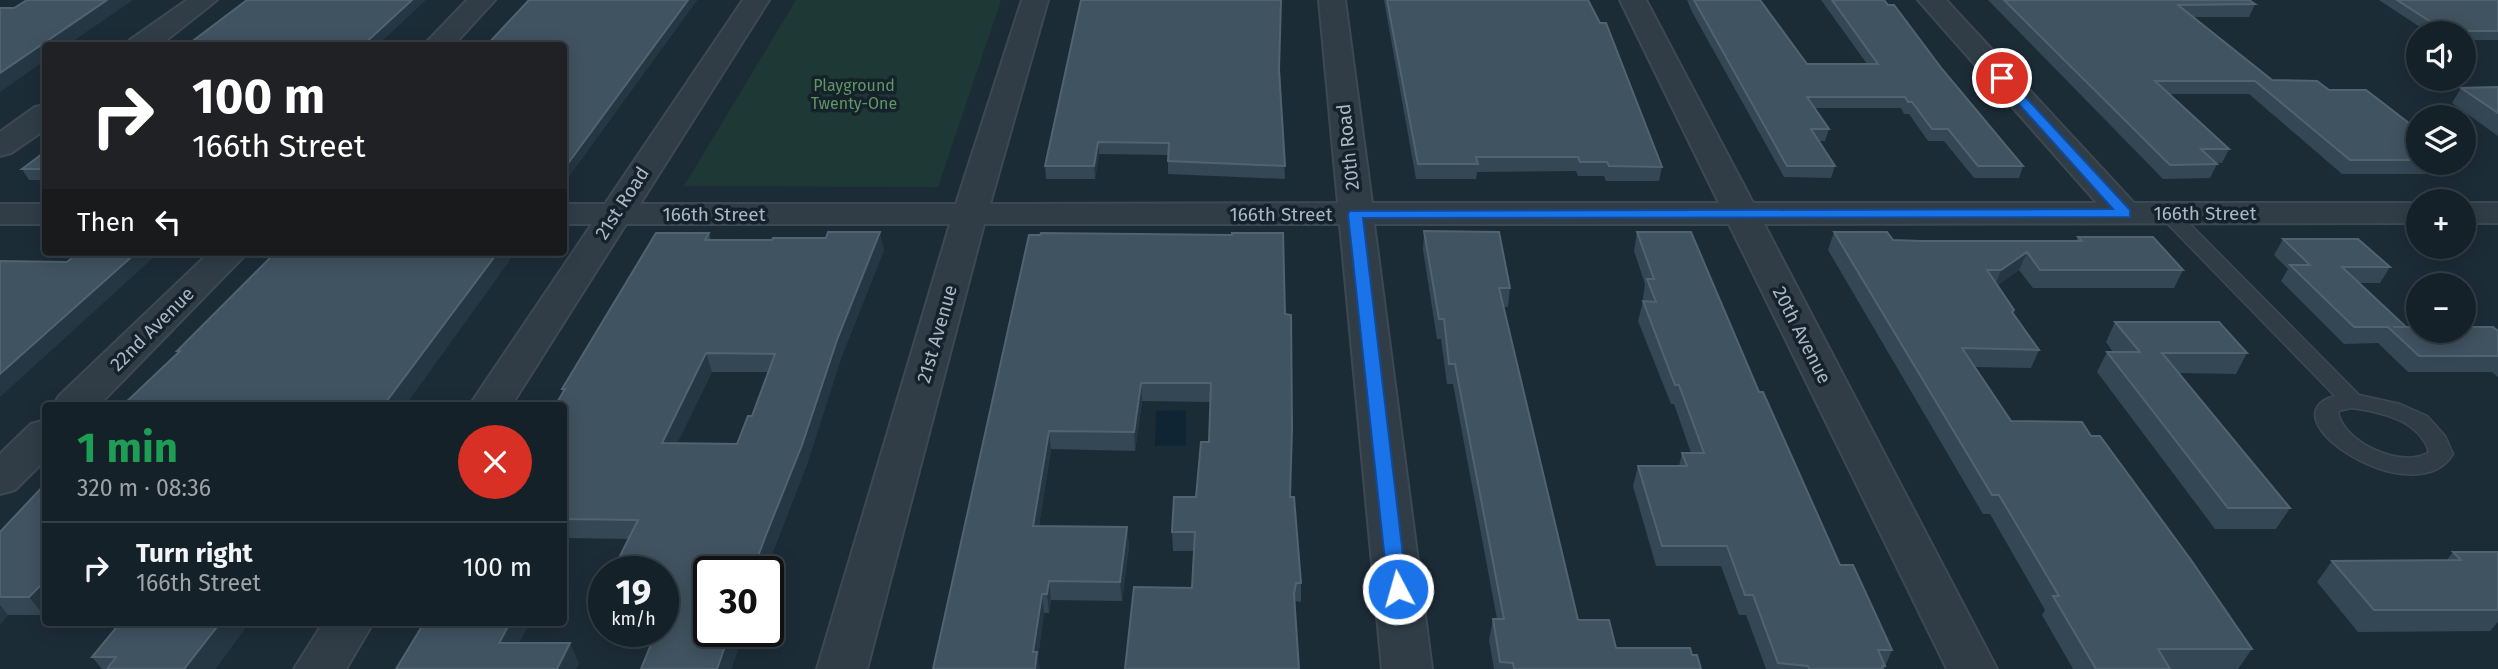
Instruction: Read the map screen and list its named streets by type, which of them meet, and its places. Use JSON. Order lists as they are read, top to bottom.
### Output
{
  "streets": {
    "street": [
      "20th Road",
      "21st Road",
      "166th Street",
      "22nd Avenue",
      "21st Avenue",
      "20th Avenue"
    ]
  },
  "crossings": [
    ["20th Road", "166th Street"],
    ["21st Road", "166th Street"],
    ["166th Street", "21st Avenue"],
    ["166th Street", "20th Avenue"]
  ],
  "parks": ["Playground Twenty-One"],
  "page": {
    "map_buttons": ["+", "−"],
    "turn": ["100 m", "166th Street"],
    "then": "Then",
    "heading": ["1 min", "320 m · 08:36"],
    "list": [
      {
        "name": "Turn right",
        "note": "166th Street",
        "value": "100 m"
      }
    ],
    "speed": "19 km/h",
    "limit": "30"
  }
}
